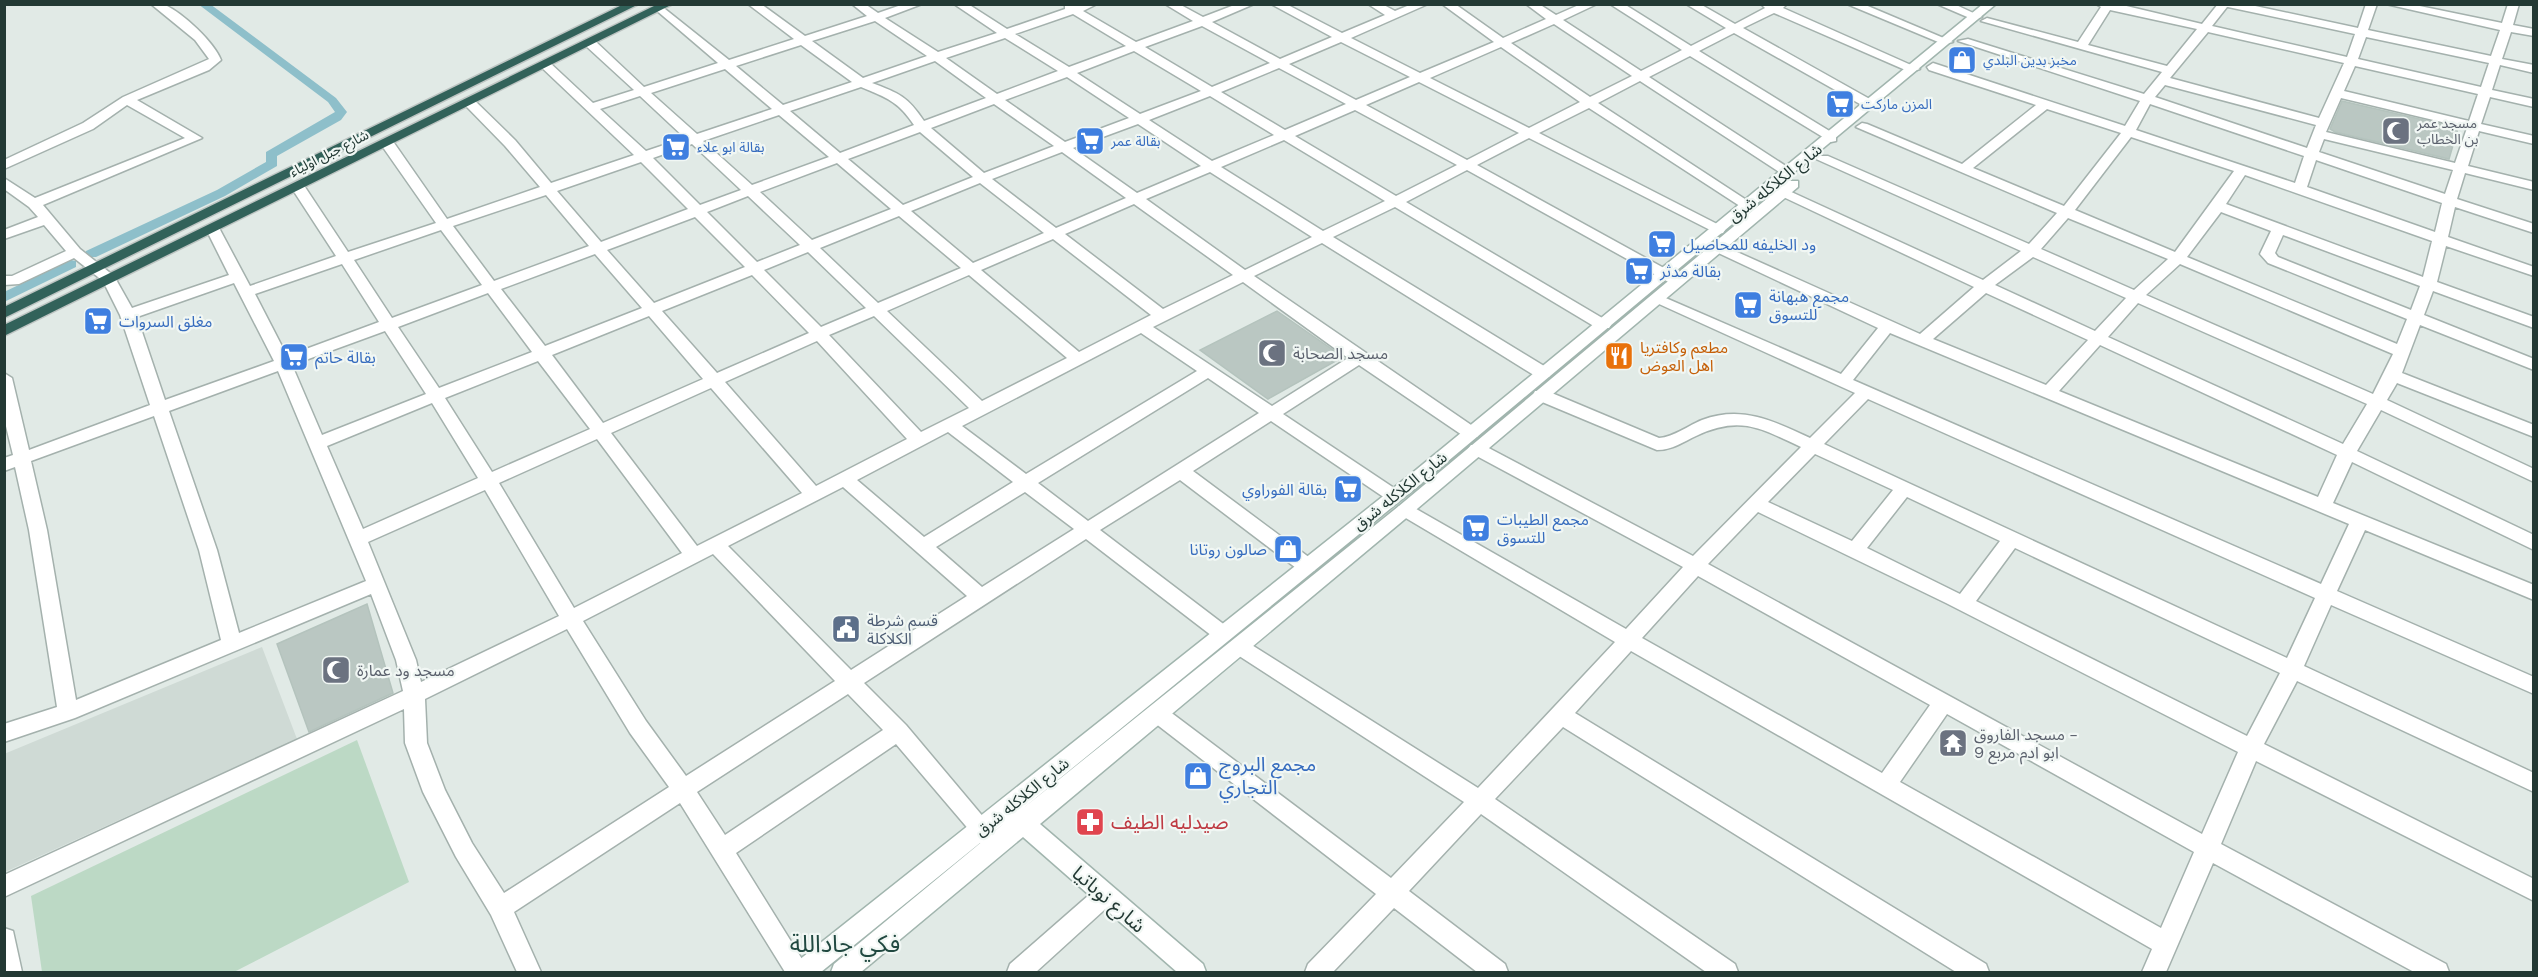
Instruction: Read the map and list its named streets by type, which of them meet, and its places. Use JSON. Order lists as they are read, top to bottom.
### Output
{
  "streets": {
    "highway": ["شارع جبل اولياء"],
    "street": ["شارع الكلاكله شرق", "شارع نوباتيا"]
  },
  "crossings": [
    ["شارع الكلاكله شرق", "شارع نوباتيا"]
  ],
  "districts": ["فكي جاداللة"],
  "places": {
    "shop": ["مخبز بدين البلدي", "صالون روتانا", "مجمع البروج التجاري"],
    "supermarket": [
      "المزن ماركت",
      "بقالة عمر",
      "بقالة ابو علاء",
      "ود الخليفه للمحاصيل",
      "بقالة مدثر",
      "مجمع هبهانة للتسوق",
      "مغلق السروات",
      "بقالة حاتم",
      "بقالة الفوراوي",
      "مجمع الطيبات للتسوق"
    ],
    "mosque": ["مسجد عمر بن الخطاب", "مسجد الصحابة", "مسجد ود عمارة"],
    "restaurant": ["مطعم وكافتريا اهل العوض"],
    "public building": ["قسم شرطة الكلاكلة"],
    "temple": ["مسجد الفاروق - ابو ادم مربع 9"],
    "pharmacy": ["صيدليه الطيف"]
  }
}
